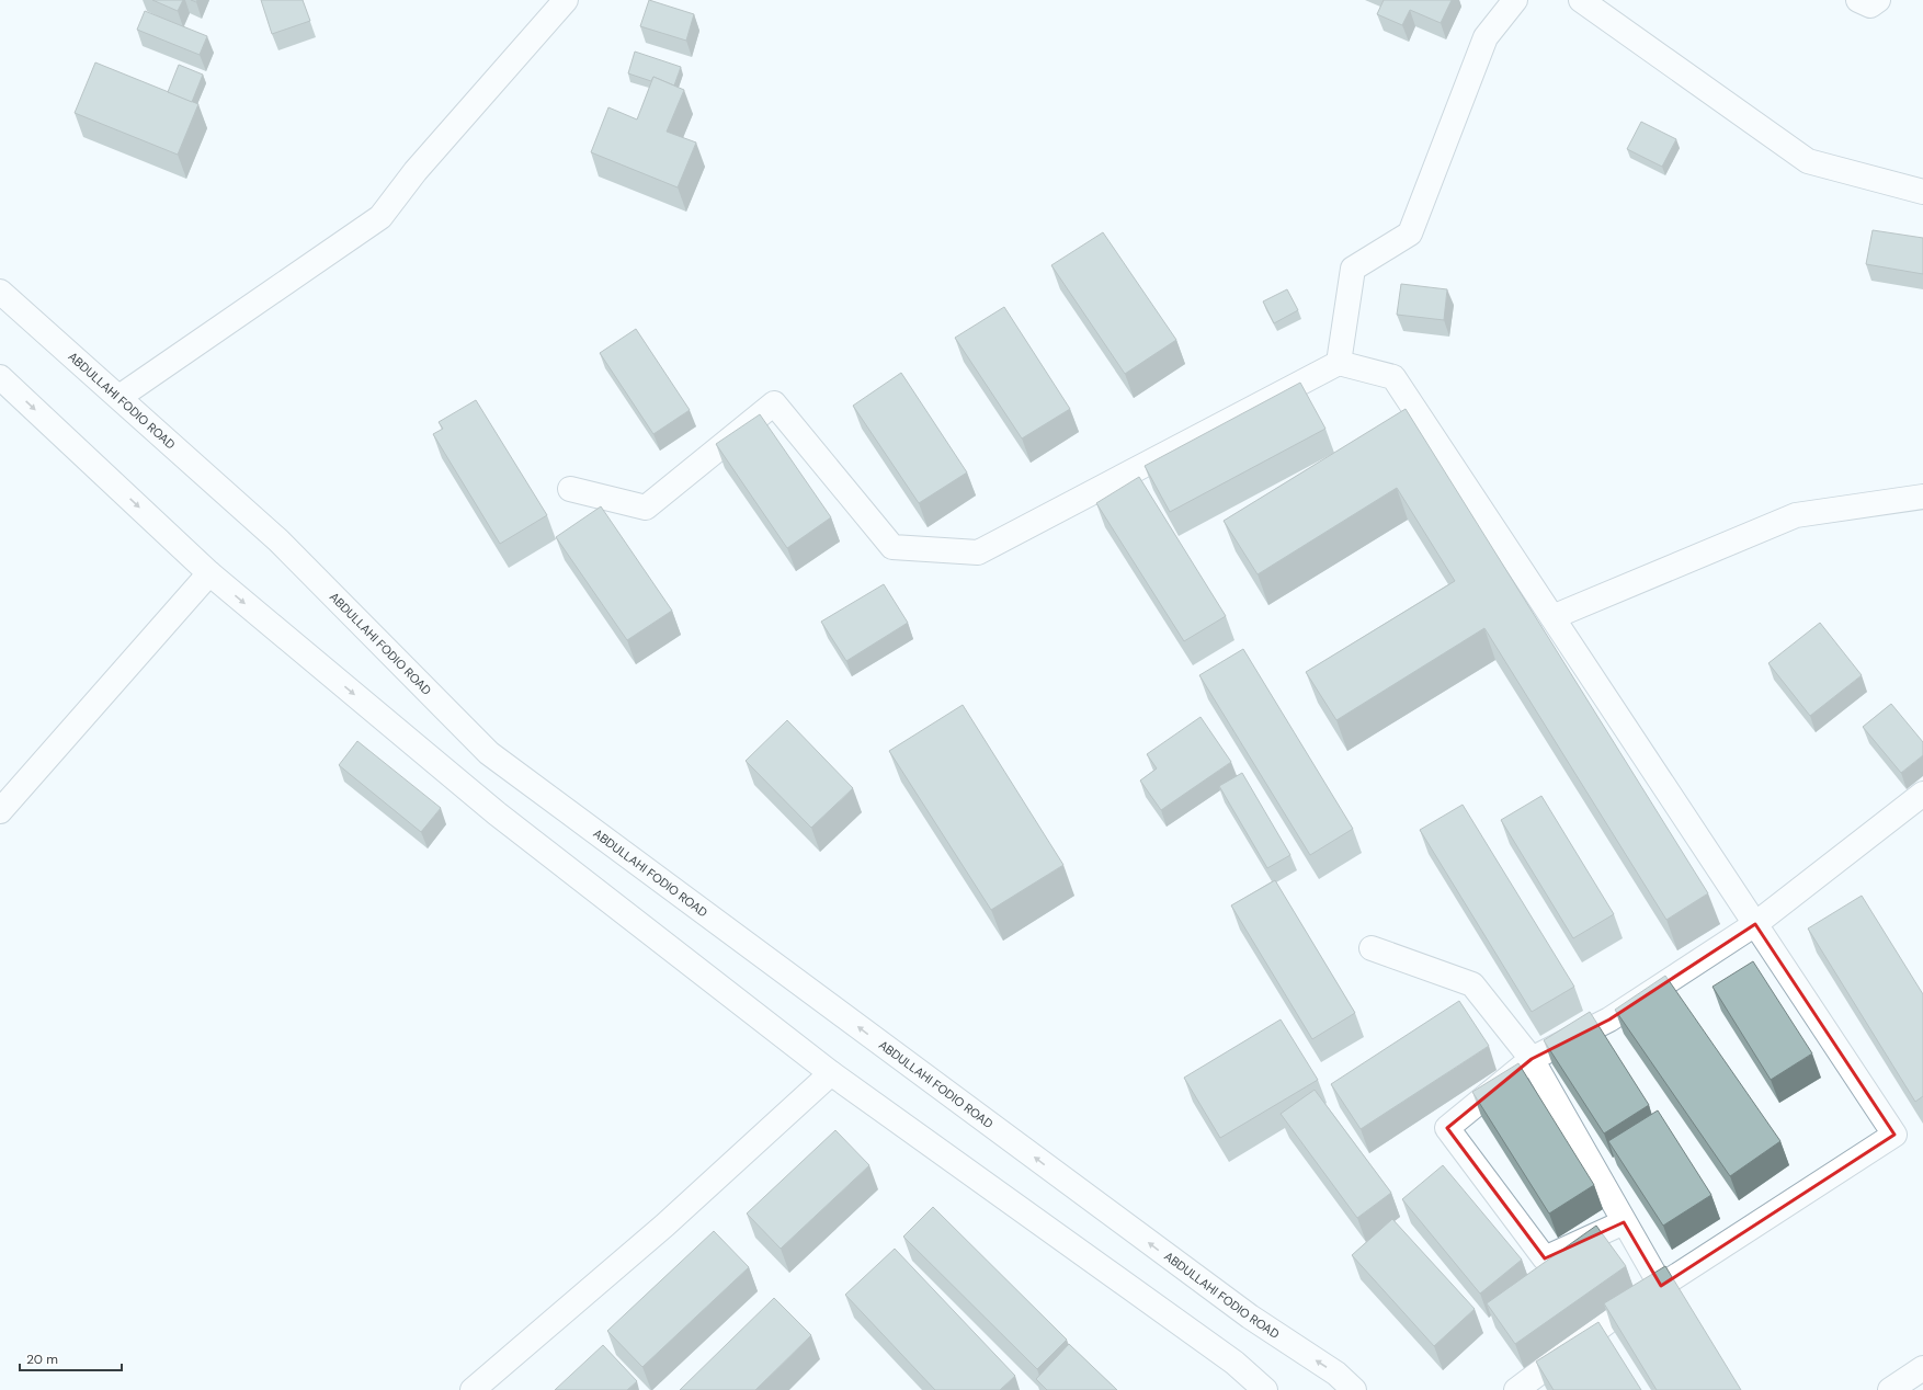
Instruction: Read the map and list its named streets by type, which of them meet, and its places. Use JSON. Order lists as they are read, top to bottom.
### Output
{
  "streets": {
    "street": ["ABDULLAHI FODIO ROAD"]
  },
  "scale_bar": "20 m"
}
